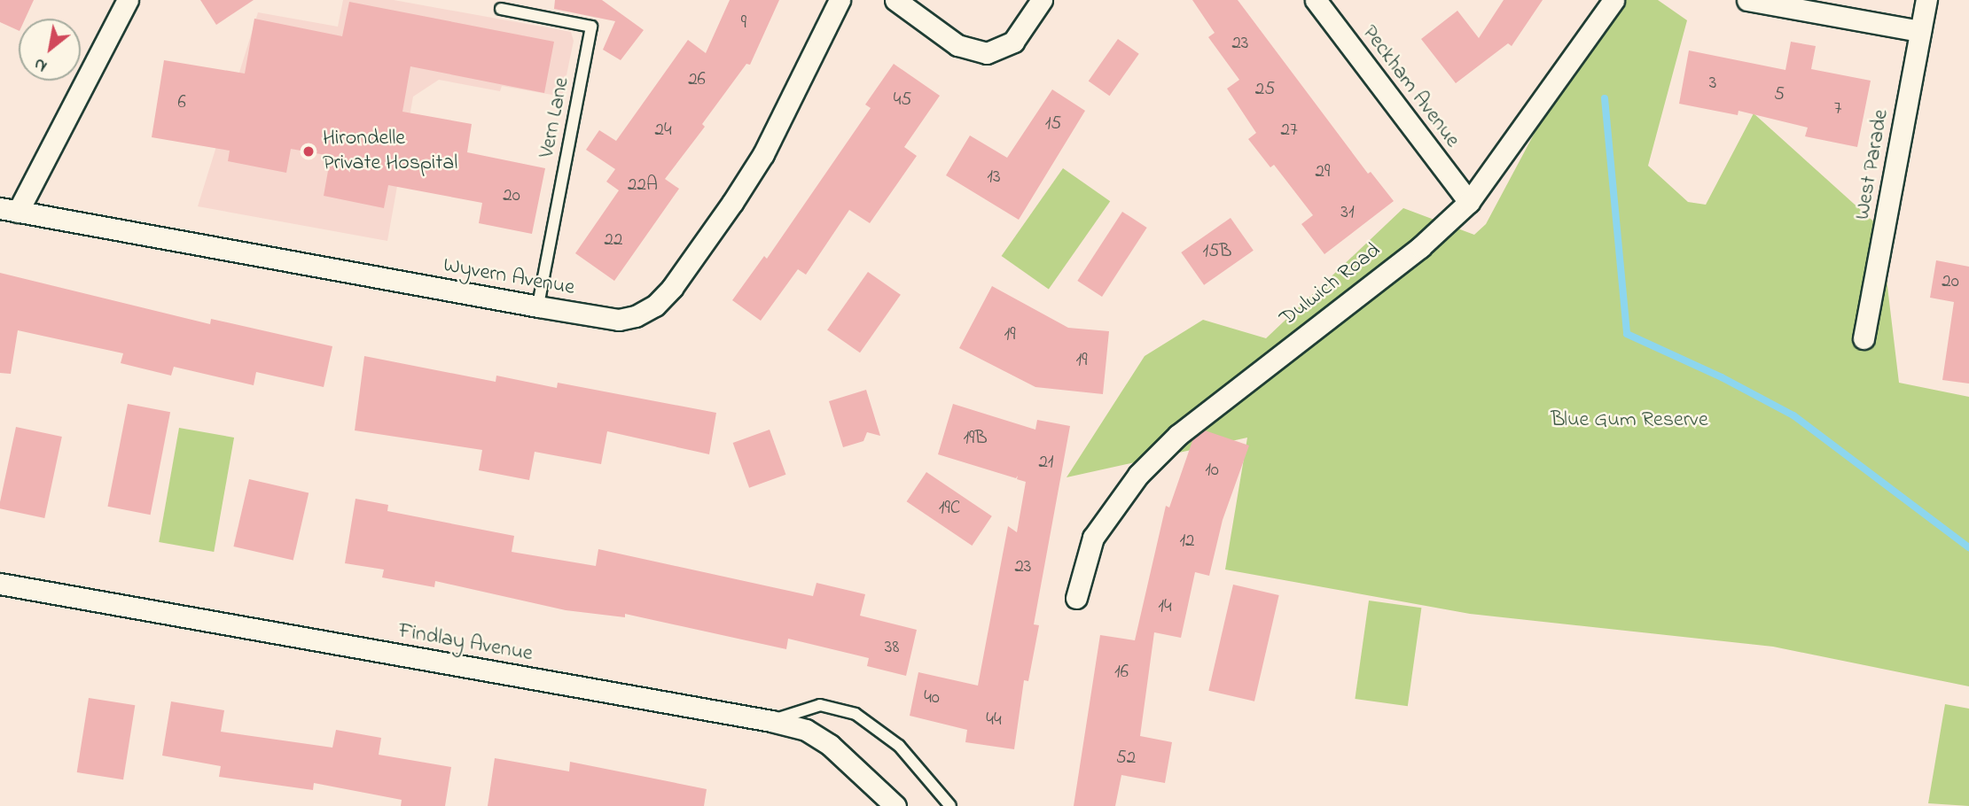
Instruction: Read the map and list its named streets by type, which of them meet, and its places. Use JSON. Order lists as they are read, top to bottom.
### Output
{
  "streets": {
    "street": [
      "Peckham Avenue",
      "West Parade",
      "Wyvern Avenue",
      "Dulwich Road",
      "Findlay Avenue"
    ],
    "lane": ["Vern Lane"]
  },
  "crossings": [
    ["Peckham Avenue", "Dulwich Road"],
    ["Vern Lane", "Wyvern Avenue"]
  ],
  "parks": ["Blue Gum Reserve"],
  "places": ["Hirondelle Private Hospital"],
  "house_numbers": [
    "9",
    "23",
    "26",
    "3",
    "25",
    "5",
    "45",
    "6",
    "7",
    "15",
    "24",
    "27",
    "29",
    "13",
    "22A",
    "20",
    "31",
    "22",
    "15B",
    "20",
    "19",
    "19",
    "19B",
    "21",
    "10",
    "19C",
    "12",
    "23",
    "14",
    "38",
    "16",
    "40",
    "44",
    "52"
  ],
  "north": "bottom left"
}
